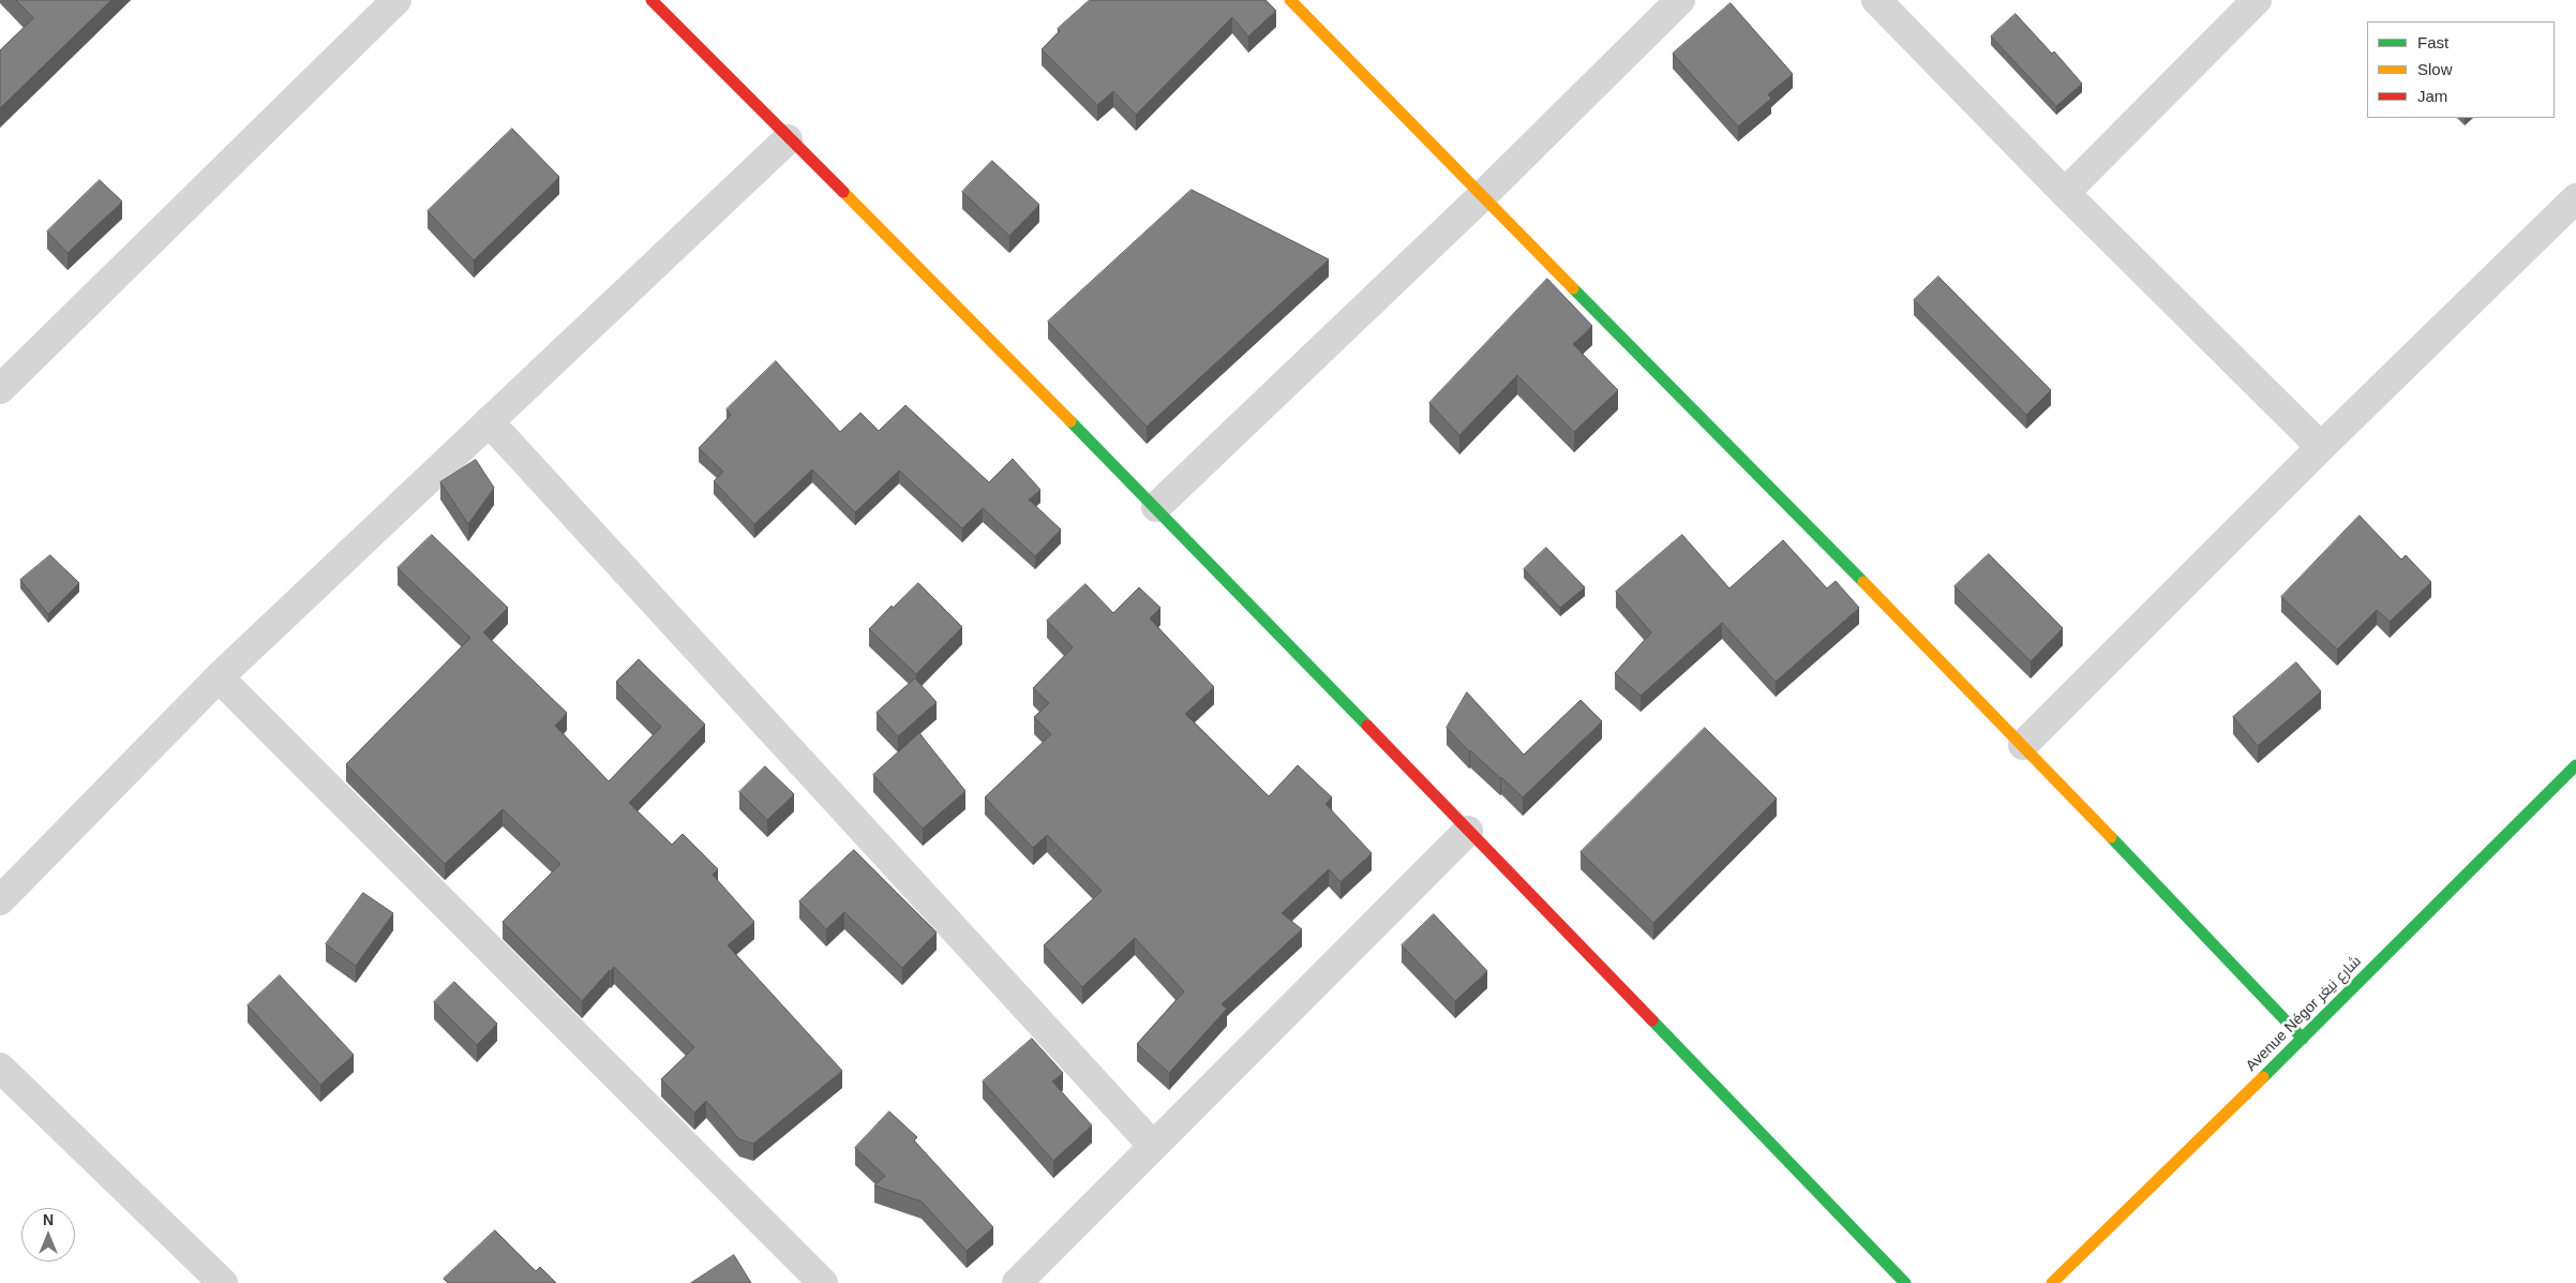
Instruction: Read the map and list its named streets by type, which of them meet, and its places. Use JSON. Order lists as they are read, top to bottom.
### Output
{
  "streets": {
    "street": ["Avenue Négor شارع نيغر"]
  },
  "legend": ["Fast", "Slow", "Jam"],
  "north": "top"
}
